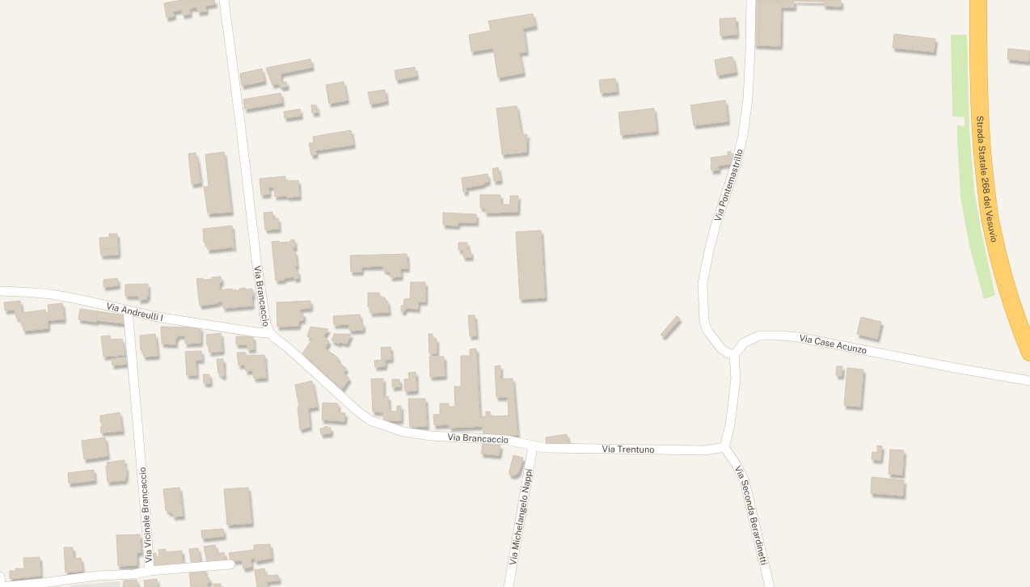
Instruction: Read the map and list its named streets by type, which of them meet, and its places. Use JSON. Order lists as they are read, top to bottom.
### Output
{
  "streets": {
    "highway": ["Strada Statale 268 del Vesuvio"],
    "street": [
      "Via Pontemastrillo",
      "Via Brancaccio",
      "Via Andreulli I",
      "Via Case Acunzo",
      "Via Trentuno",
      "Via Vicinale Brancaccio",
      "Via Seconda Berardinetti",
      "Via Michelangelo Nappi"
    ]
  },
  "crossings": [
    ["Via Pontemastrillo", "Via Case Acunzo"],
    ["Via Brancaccio", "Via Andreulli I"],
    ["Via Brancaccio", "Via Trentuno"],
    ["Via Brancaccio", "Via Michelangelo Nappi"],
    ["Via Andreulli I", "Via Vicinale Brancaccio"],
    ["Via Trentuno", "Via Seconda Berardinetti"],
    ["Via Trentuno", "Via Michelangelo Nappi"]
  ]
}
